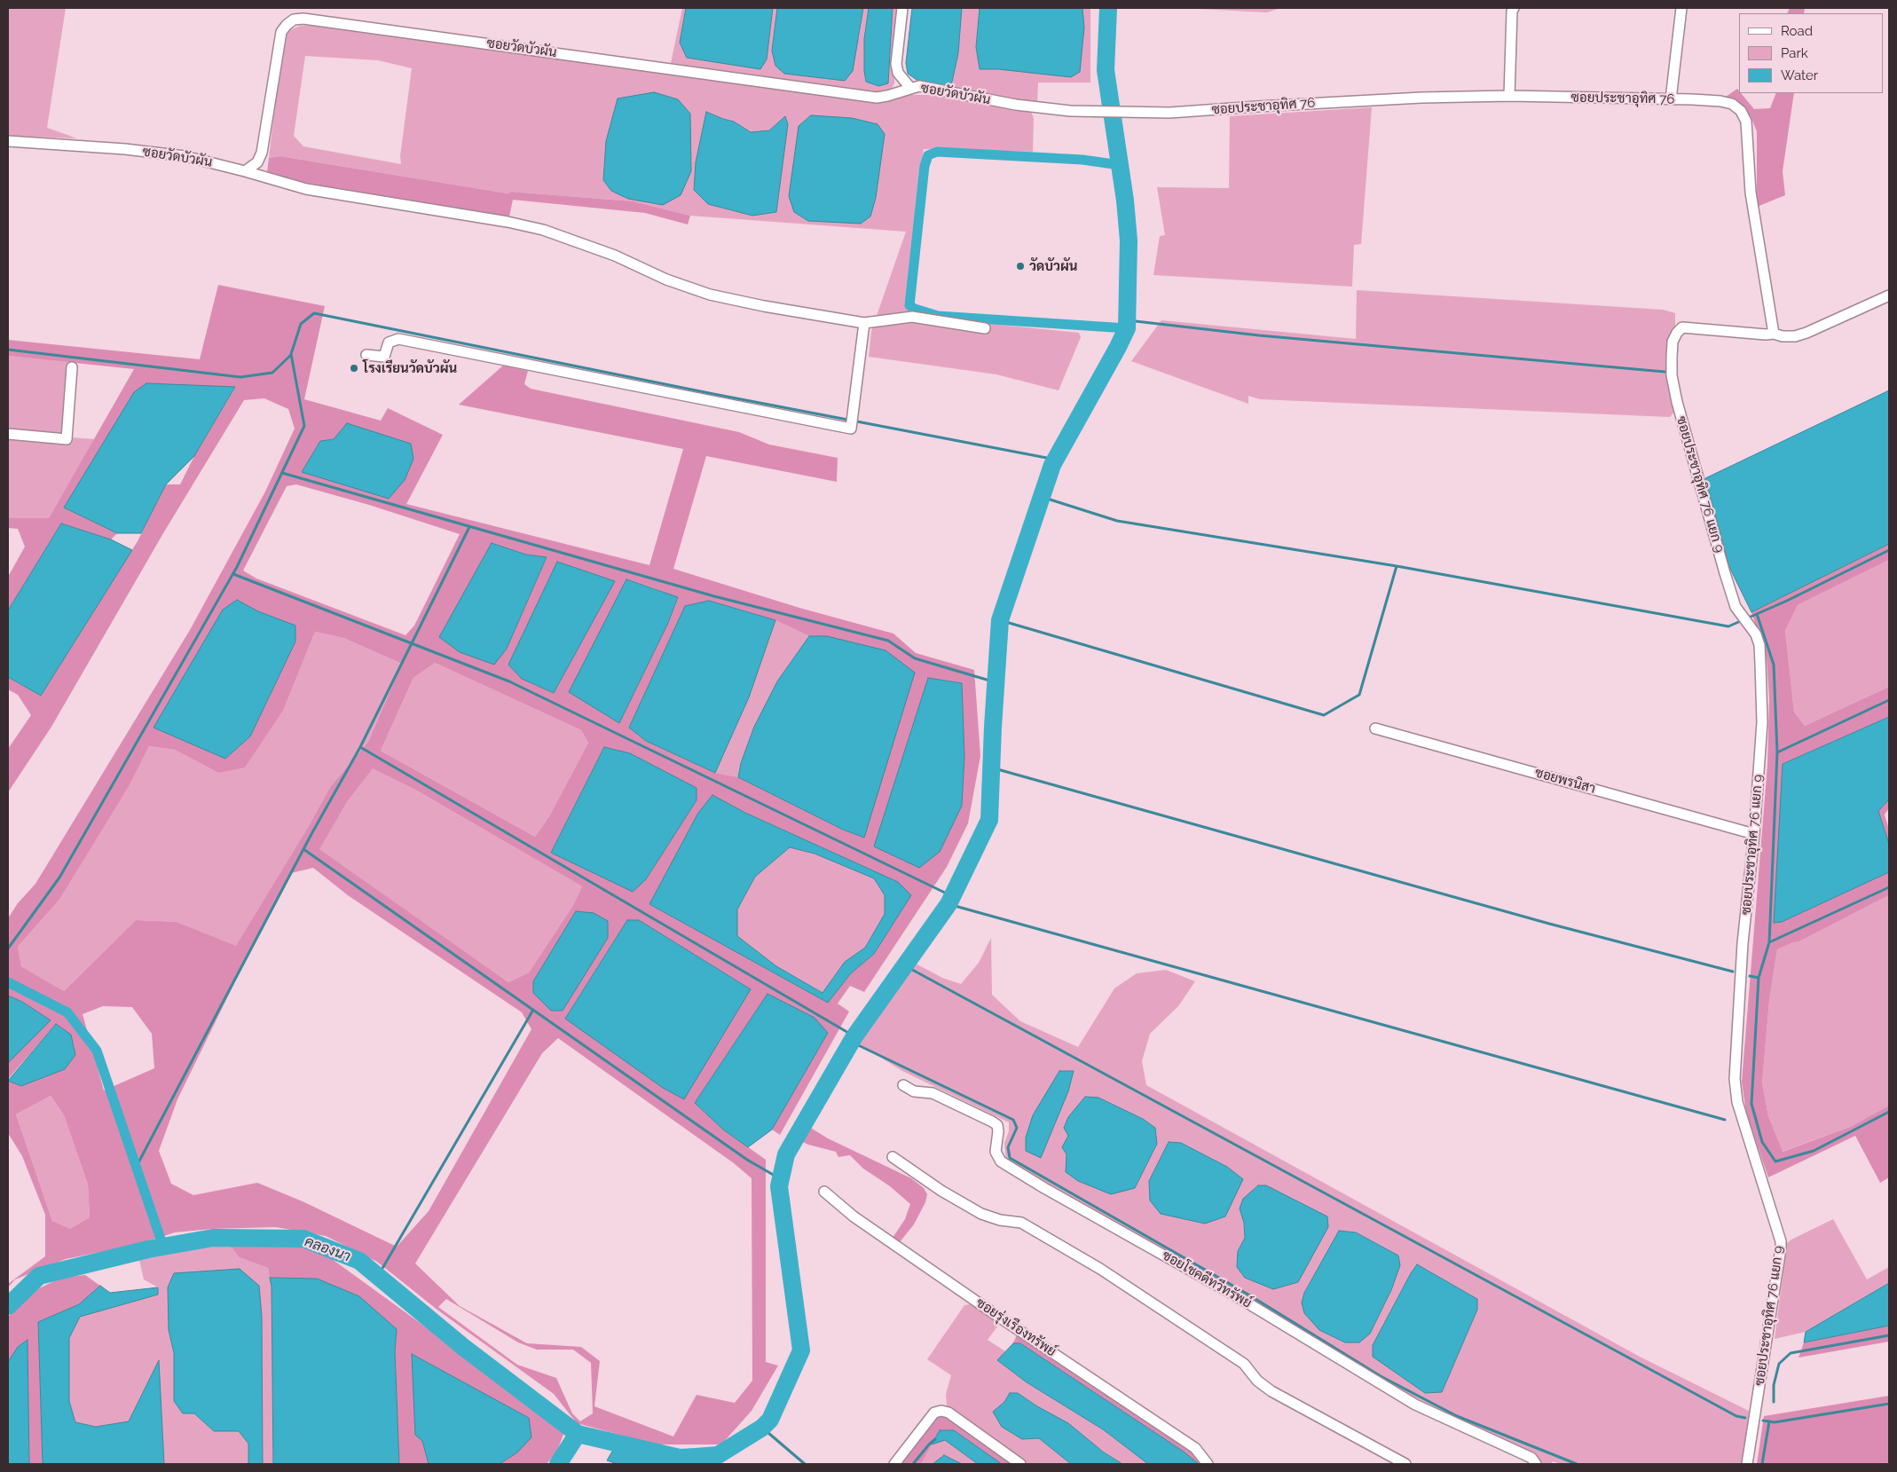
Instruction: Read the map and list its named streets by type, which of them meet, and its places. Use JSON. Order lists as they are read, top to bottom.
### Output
{
  "streets": {
    "street": [
      "ซอยวัดบัวผัน",
      "ซอยประชาอุทิศ 76",
      "ซอยประชาอุทิศ 76 แยก 9",
      "ซอยพรนิสา",
      "ซอยโชคดีทวีทรัพย์",
      "ซอยรุ่งเรืองทรัพย์"
    ]
  },
  "crossings": [
    ["ซอยวัดบัวผัน", "ซอยประชาอุทิศ 76"],
    ["ซอยประชาอุทิศ 76", "ซอยประชาอุทิศ 76 แยก 9"],
    ["ซอยประชาอุทิศ 76 แยก 9", "ซอยพรนิสา"]
  ],
  "water": ["คลองนา"],
  "places": ["วัดบัวผัน", "โรงเรียนวัดบัวผัน"],
  "legend": ["Road", "Park", "Water"]
}
